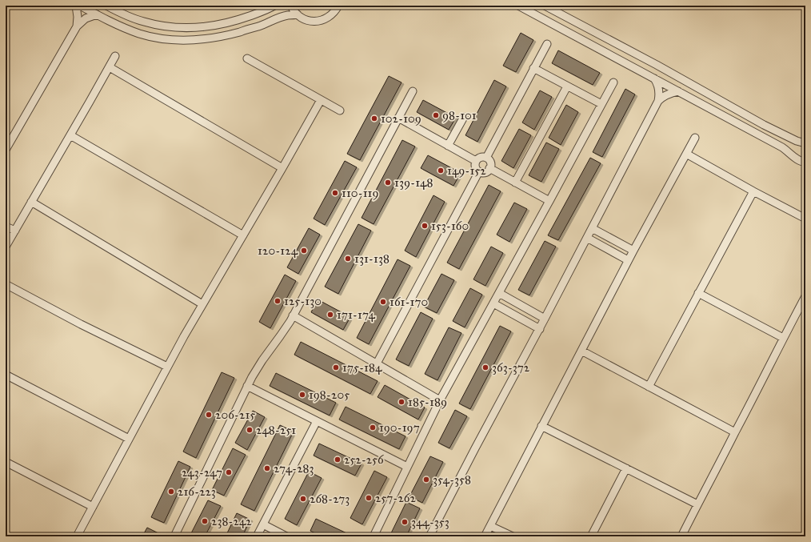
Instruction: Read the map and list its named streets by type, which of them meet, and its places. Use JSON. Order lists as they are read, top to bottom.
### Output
{
  "places": [
    "98-101",
    "102-109",
    "149-152",
    "139-148",
    "110-119",
    "153-160",
    "120-124",
    "131-138",
    "125-130",
    "161-170",
    "171-174",
    "175-184",
    "363-372",
    "198-205",
    "185-189",
    "206-215",
    "190-197",
    "248-251",
    "252-256",
    "274-283",
    "243-247",
    "354-358",
    "216-223",
    "257-262",
    "268-273",
    "238-242",
    "344-353"
  ]
}
